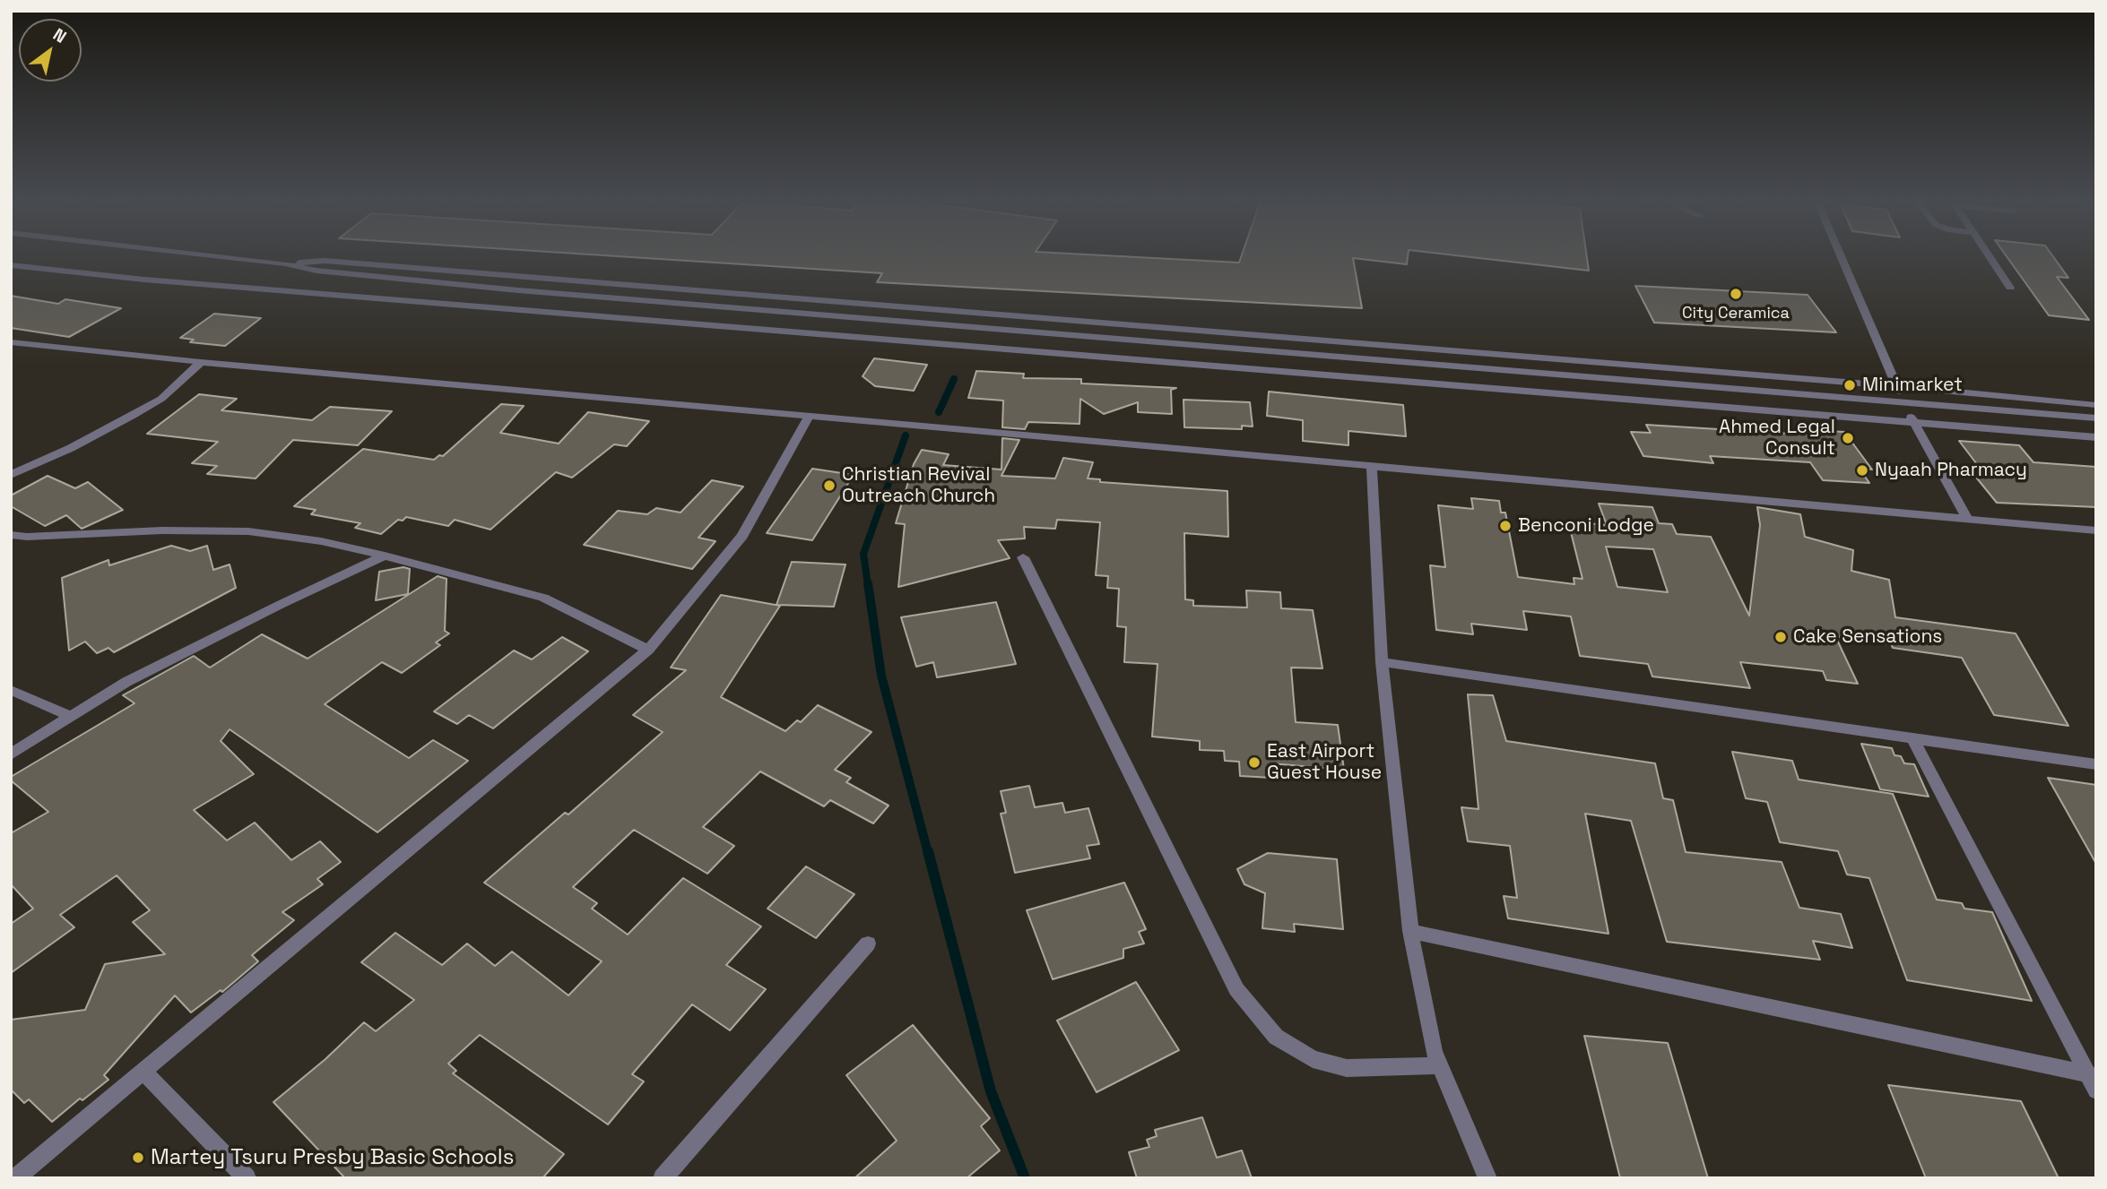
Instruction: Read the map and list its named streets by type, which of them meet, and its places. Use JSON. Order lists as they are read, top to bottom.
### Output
{
  "places": [
    "City Ceramica",
    "Minimarket",
    "Ahmed Legal Consult",
    "Nyaah Pharmacy",
    "Christian Revival Outreach Church",
    "Benconi Lodge",
    "Cake Sensations",
    "East Airport Guest House",
    "Martey Tsuru Presby Basic Schools"
  ],
  "north": "top right"
}
